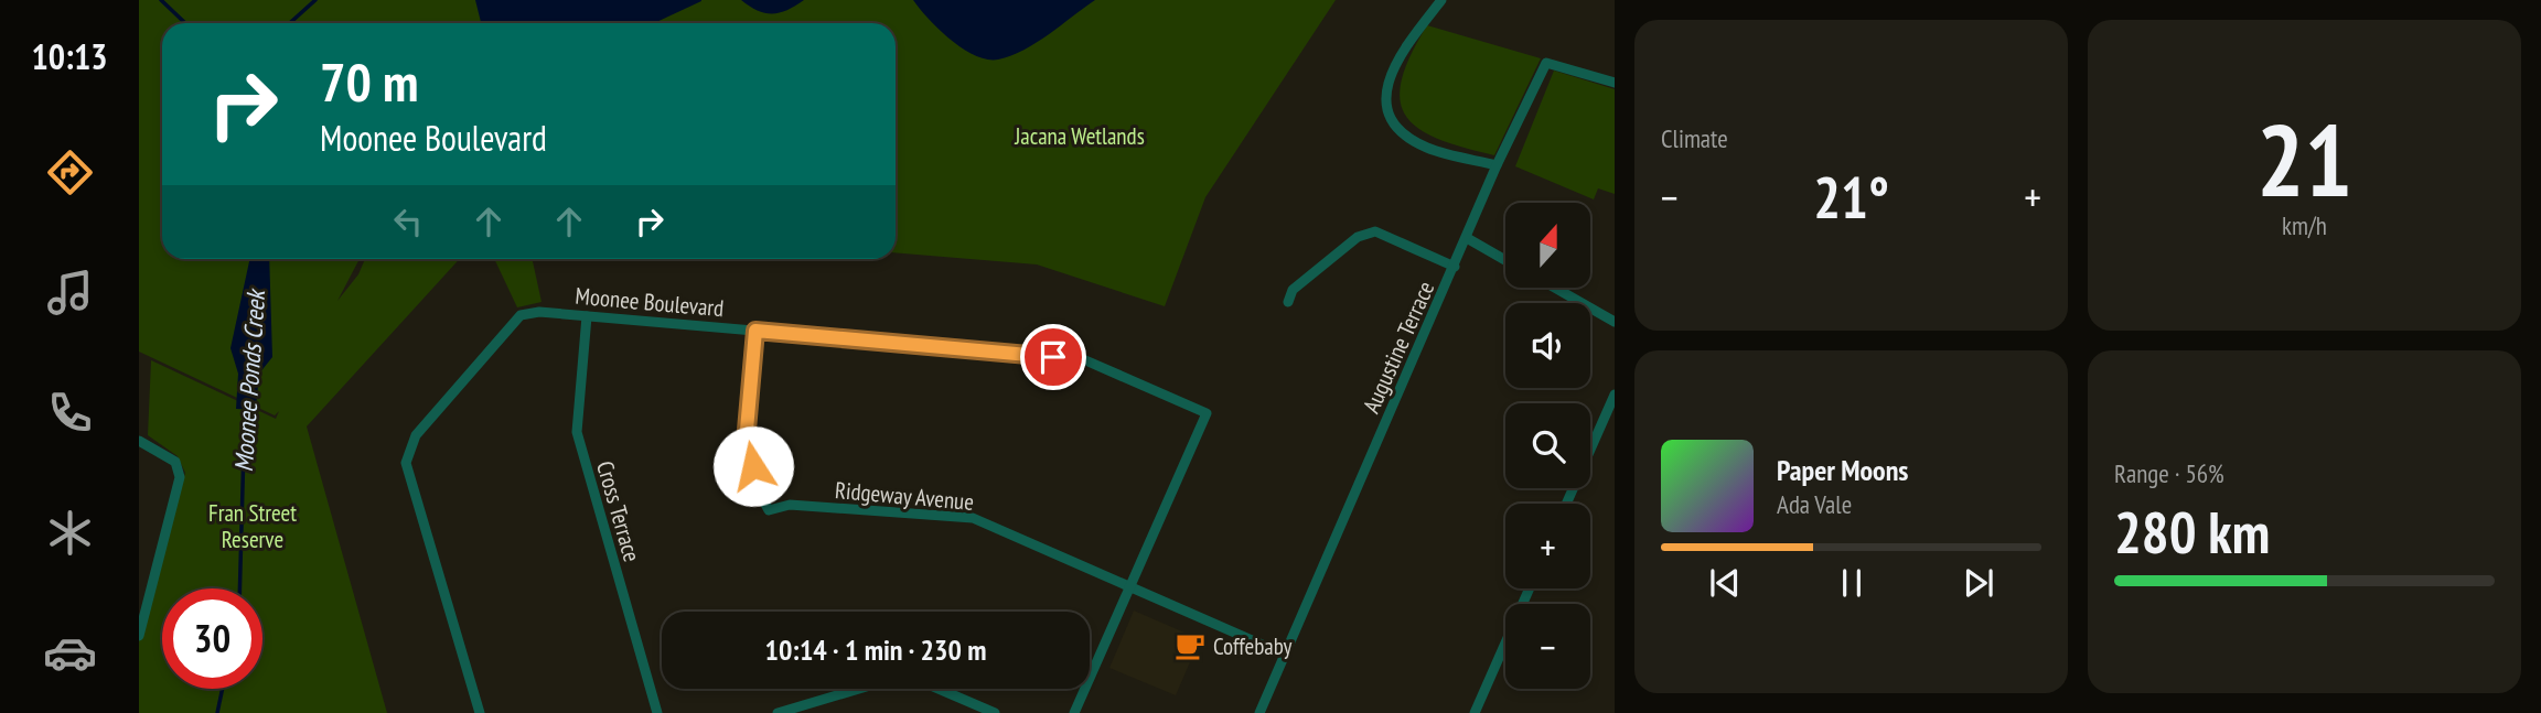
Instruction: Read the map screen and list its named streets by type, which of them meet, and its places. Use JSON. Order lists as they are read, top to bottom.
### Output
{
  "streets": {
    "street": [
      "Moonee Boulevard",
      "Augustine Terrace",
      "Ridgeway Avenue",
      "Cross Terrace"
    ]
  },
  "crossings": [
    ["Moonee Boulevard", "Ridgeway Avenue"],
    ["Moonee Boulevard", "Cross Terrace"],
    ["Augustine Terrace", "Ridgeway Avenue"]
  ],
  "water": ["Moonee Ponds Creek"],
  "parks": ["Jacana Wetlands", "Fran Street Reserve"],
  "places": {
    "cafe": ["Coffebaby"]
  },
  "north": "top",
  "page": {
    "tabs": "10:13",
    "tile": [
      "Climate",
      ["21", "km/h"],
      ["Range · 56%", "280 km"]
    ],
    "turn": ["70 m", "Moonee Boulevard"],
    "heat": ["−", "21°", "+"],
    "map_buttons": ["+", "−"],
    "song": ["Paper Moons", "Ada Vale"],
    "limit": "30",
    "trip": "10:14 · 1 min · 230 m"
  }
}
